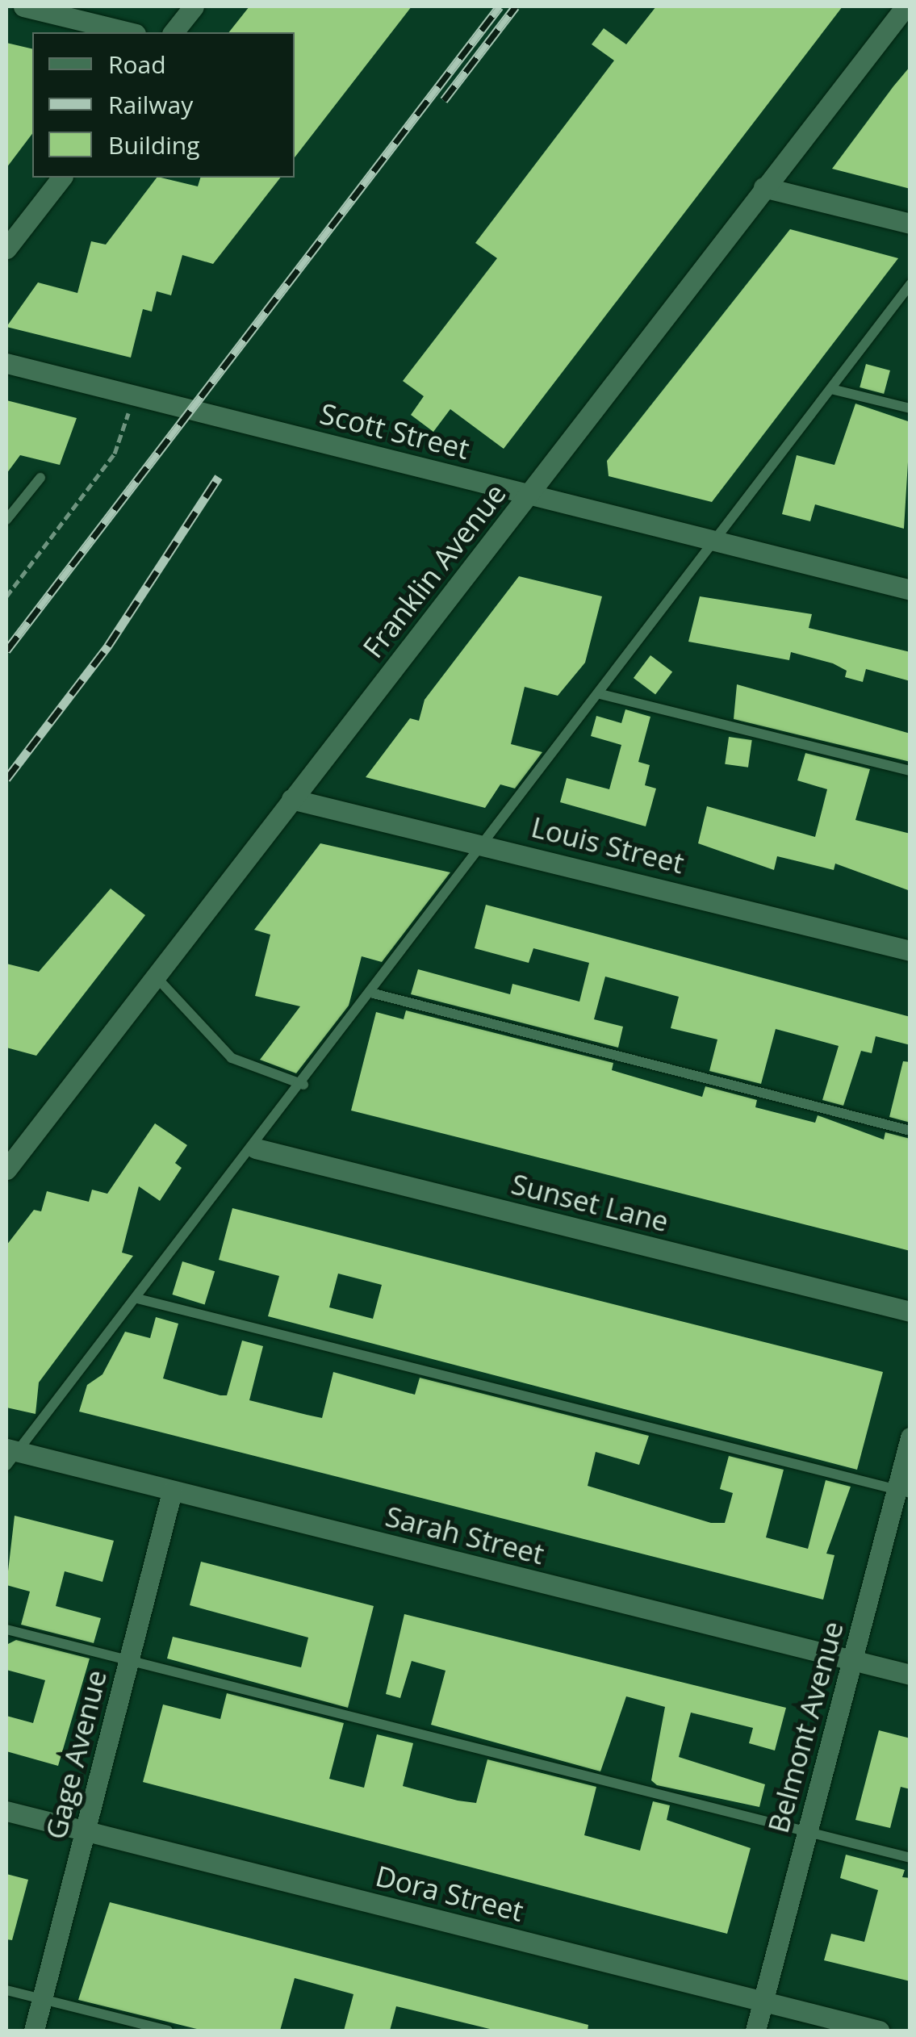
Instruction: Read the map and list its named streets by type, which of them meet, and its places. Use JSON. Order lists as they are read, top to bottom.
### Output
{
  "streets": {
    "street": [
      "Scott Street",
      "Franklin Avenue",
      "Louis Street",
      "Sunset Lane",
      "Sarah Street",
      "Belmont Avenue",
      "Gage Avenue",
      "Dora Street"
    ]
  },
  "crossings": [
    ["Scott Street", "Franklin Avenue"],
    ["Franklin Avenue", "Louis Street"],
    ["Sarah Street", "Belmont Avenue"],
    ["Sarah Street", "Gage Avenue"],
    ["Belmont Avenue", "Dora Street"],
    ["Gage Avenue", "Dora Street"]
  ],
  "legend": ["Road", "Railway", "Building"]
}
